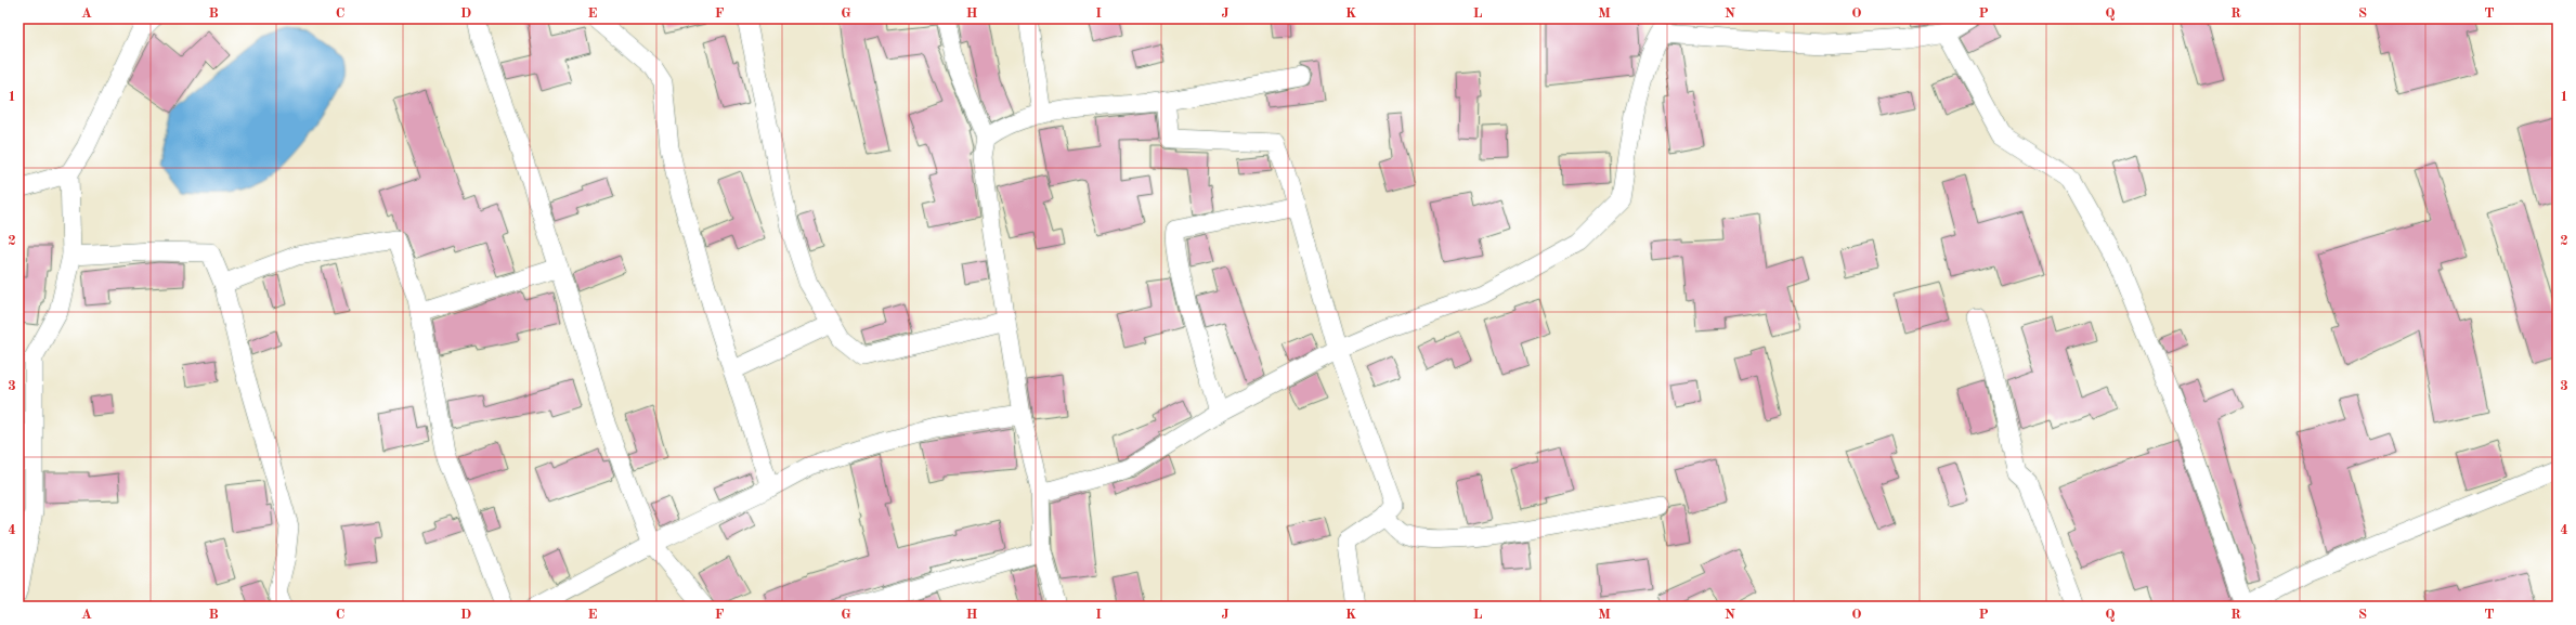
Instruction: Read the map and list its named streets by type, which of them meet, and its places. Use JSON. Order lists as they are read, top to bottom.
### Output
{
  "grid": {
    "columns": [
      "A",
      "B",
      "C",
      "D",
      "E",
      "F",
      "G",
      "H",
      "I",
      "J",
      "K",
      "L",
      "M",
      "N",
      "O",
      "P",
      "Q",
      "R",
      "S",
      "T"
    ],
    "rows": [
      "1",
      "2",
      "3",
      "4"
    ]
  }
}
